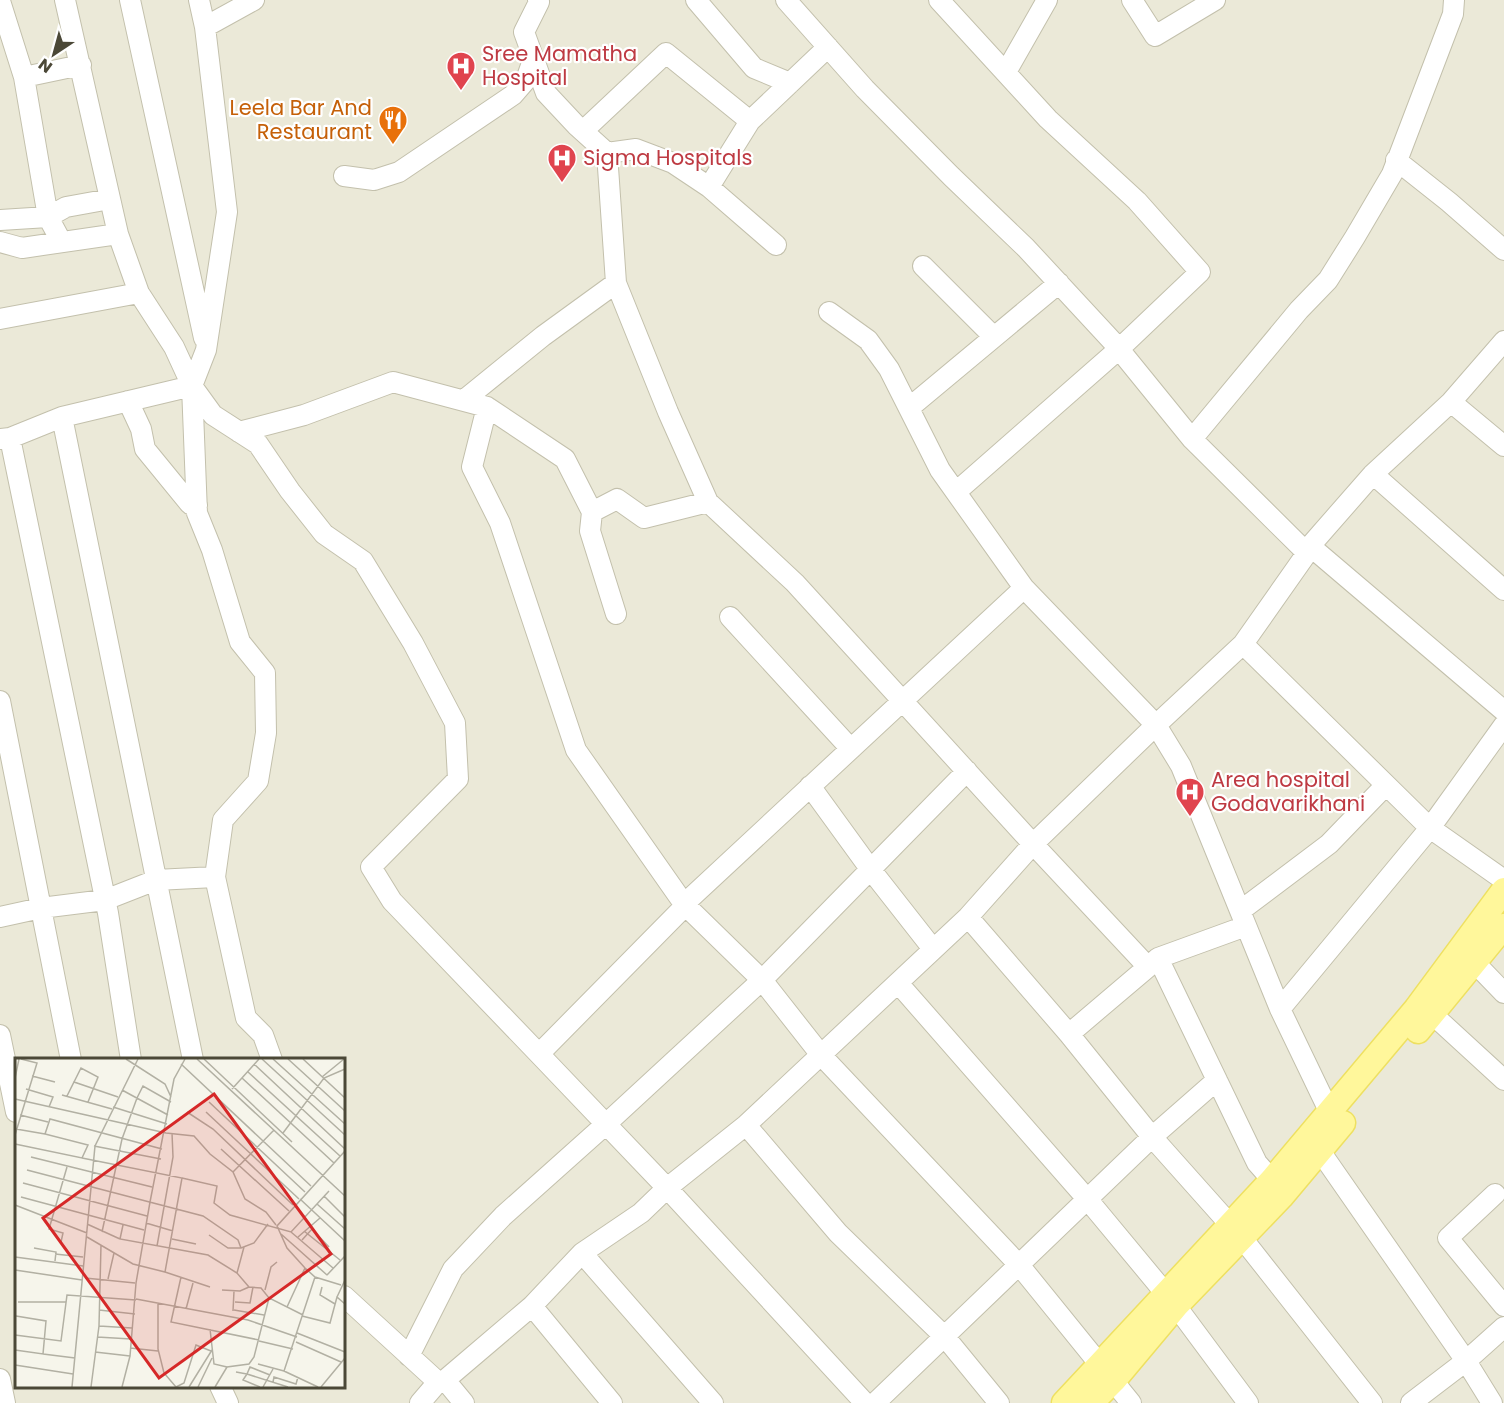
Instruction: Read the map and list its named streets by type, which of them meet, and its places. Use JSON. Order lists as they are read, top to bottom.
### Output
{
  "places": {
    "hospital": ["Sree Mamatha Hospital", "Sigma Hospitals", "Area hospital Godavarikhani"],
    "restaurant": ["Leela Bar And Restaurant"]
  },
  "north": "bottom left"
}
